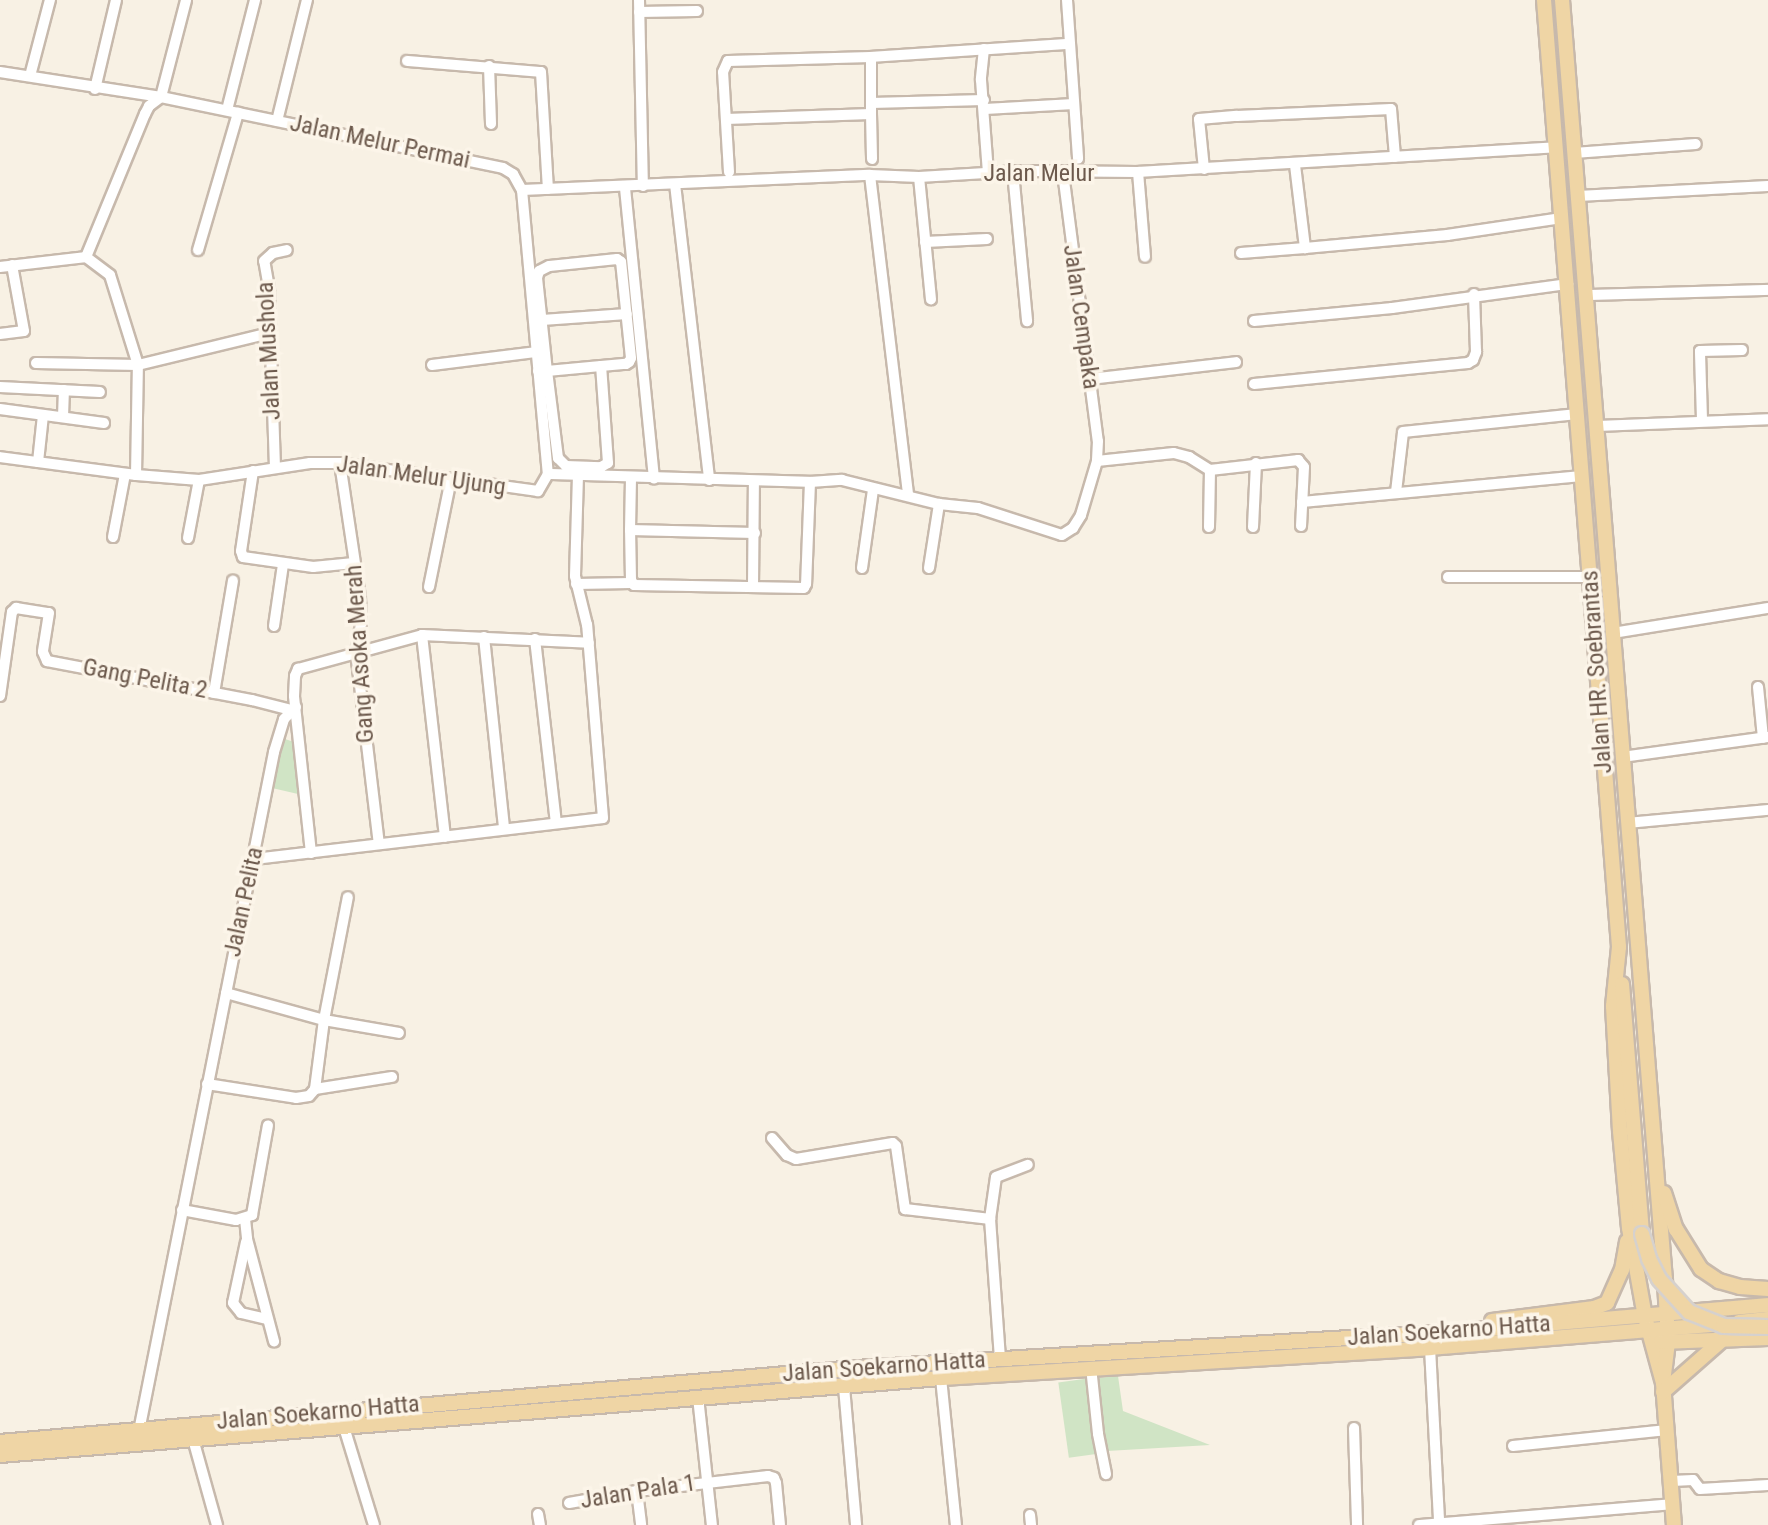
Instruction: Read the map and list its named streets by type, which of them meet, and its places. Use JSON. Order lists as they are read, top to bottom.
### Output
{
  "streets": {
    "main road": ["Jalan HR. Soebrantas", "Jalan Soekarno Hatta"],
    "street": [
      "Jalan Melur Permai",
      "Jalan Melur",
      "Jalan Cempaka",
      "Jalan Mushola",
      "Jalan Melur Ujung",
      "Gang Asoka Merah",
      "Gang Pelita 2",
      "Jalan Pelita",
      "Jalan Pala 1"
    ]
  },
  "crossings": [
    ["Jalan Melur Permai", "Jalan Melur"],
    ["Jalan Melur", "Jalan Cempaka"],
    ["Jalan Melur", "Jalan HR. Soebrantas"],
    ["Jalan Mushola", "Jalan Melur Ujung"],
    ["Jalan Melur Ujung", "Gang Asoka Merah"],
    ["Gang Asoka Merah", "Jalan Pelita"],
    ["Jalan HR. Soebrantas", "Jalan Soekarno Hatta"],
    ["Gang Pelita 2", "Jalan Pelita"],
    ["Jalan Pelita", "Jalan Soekarno Hatta"]
  ]
}
